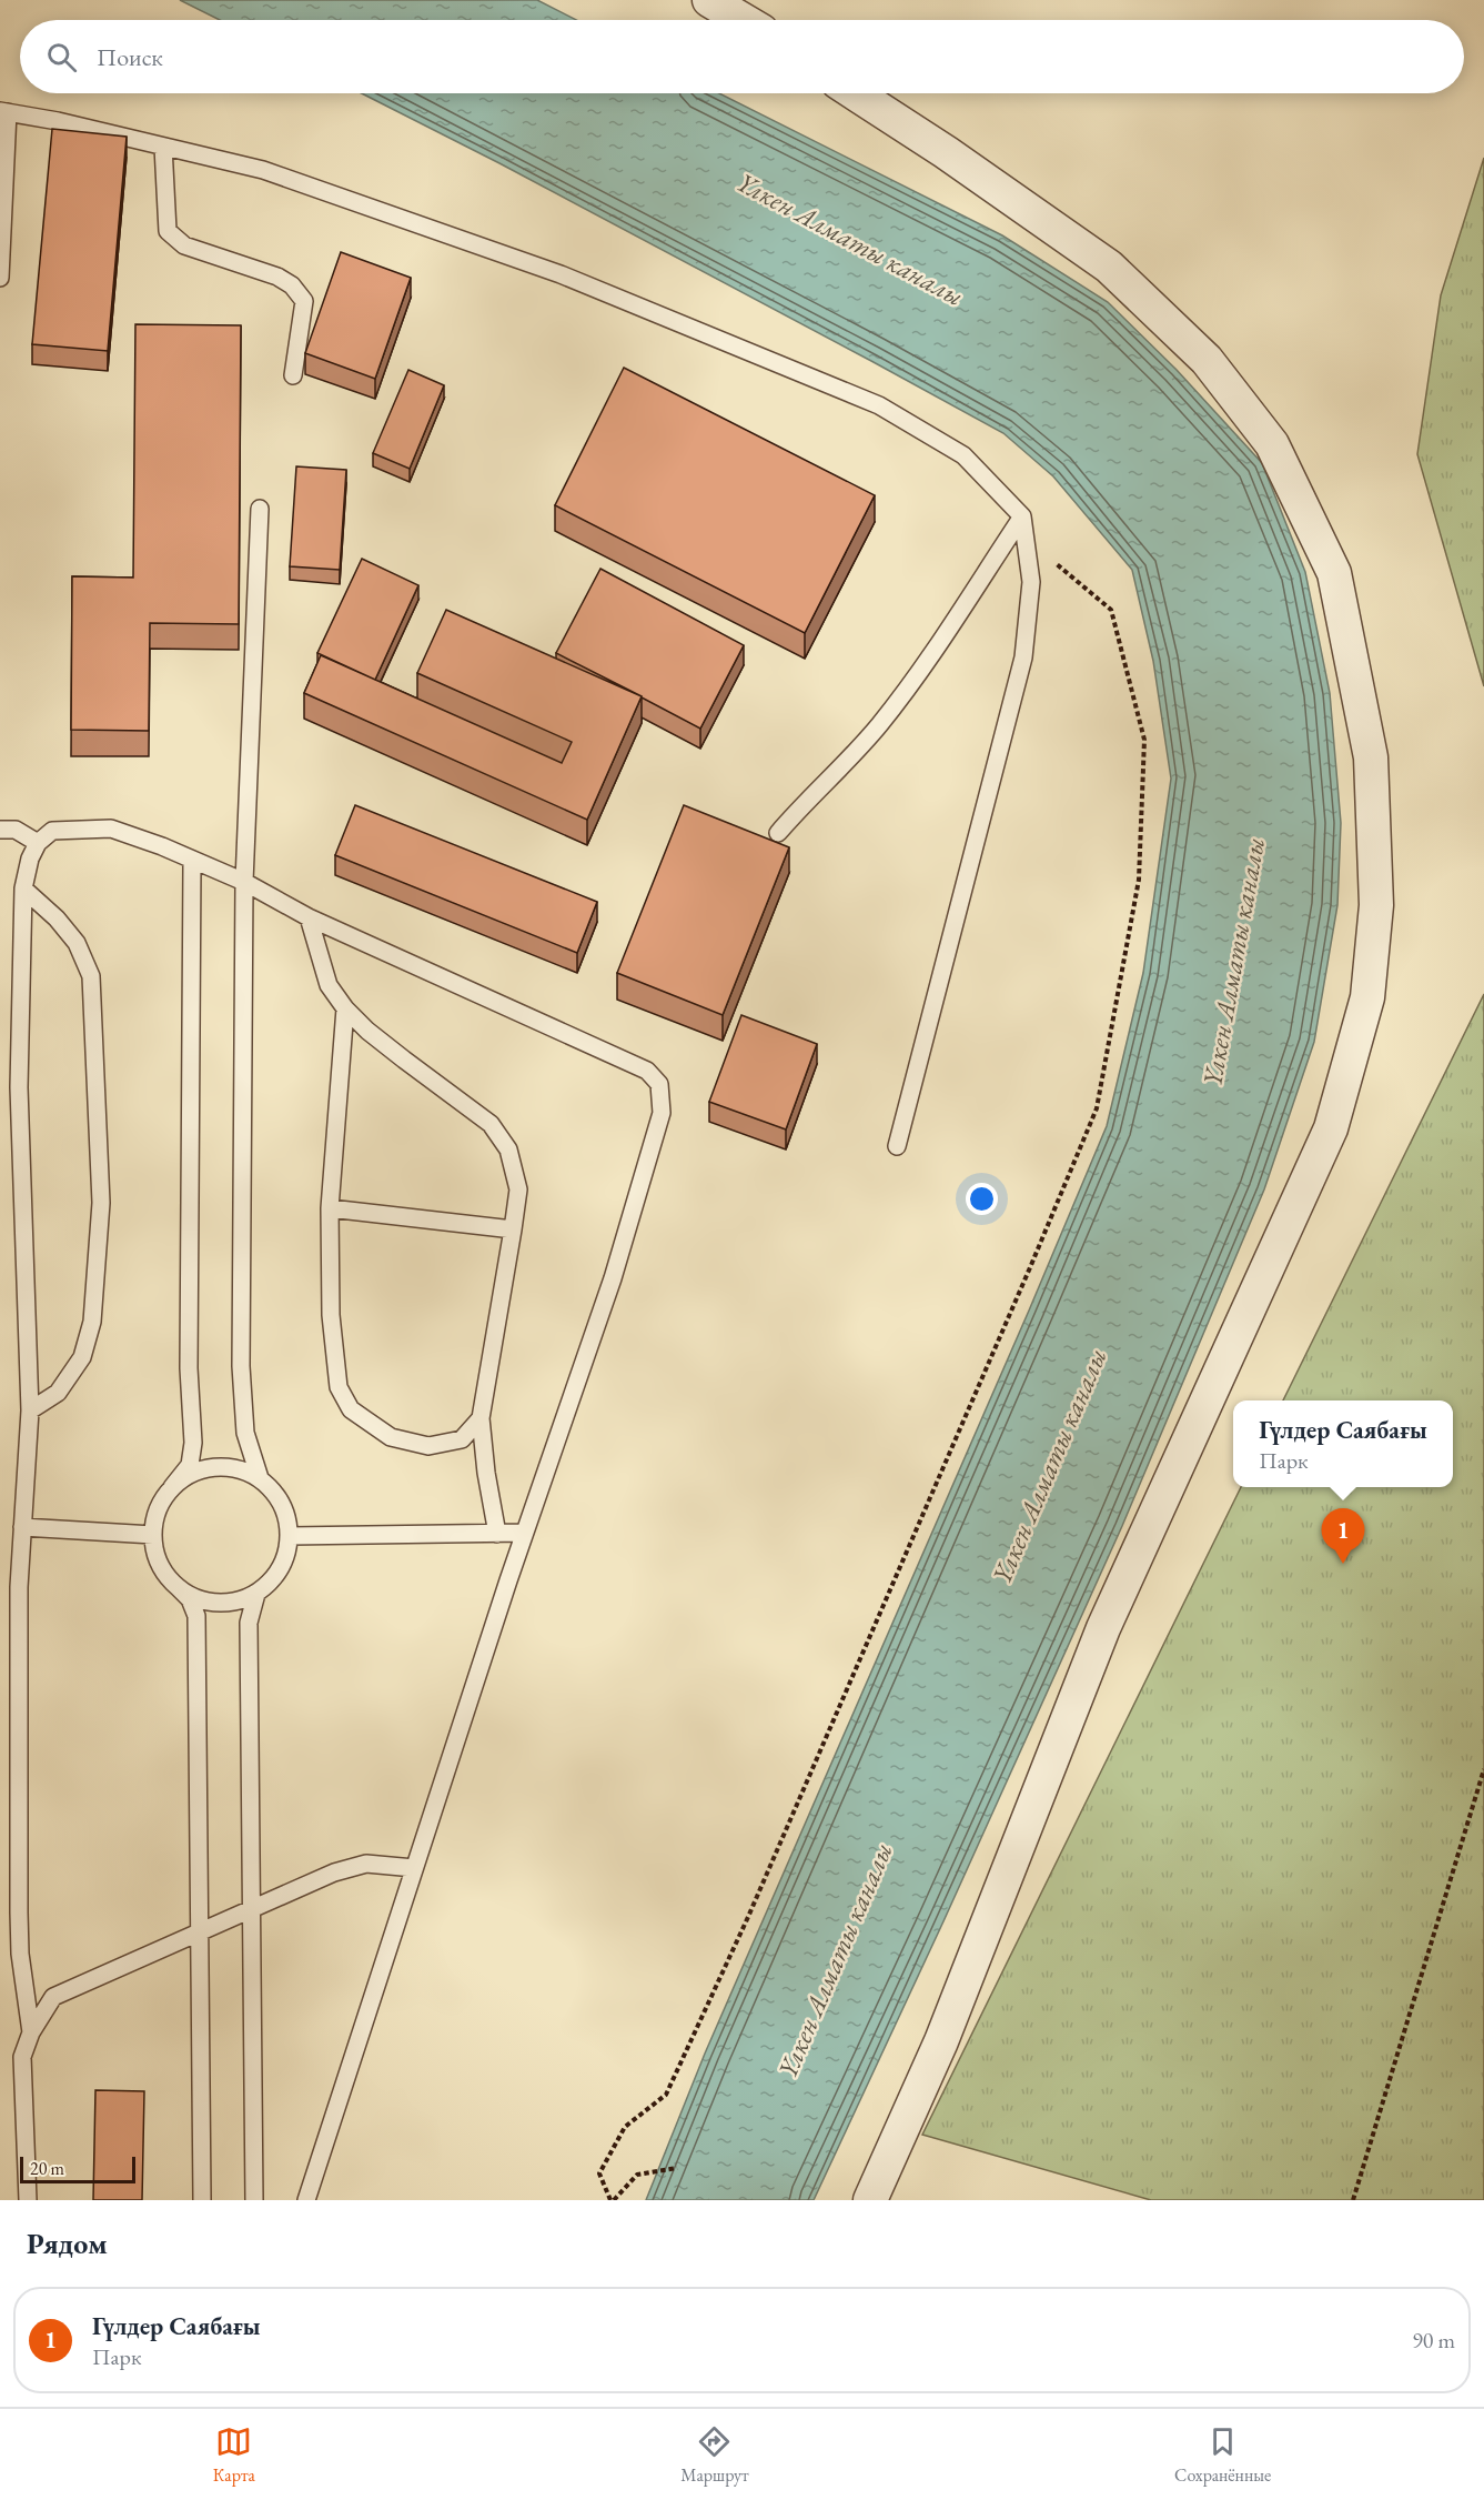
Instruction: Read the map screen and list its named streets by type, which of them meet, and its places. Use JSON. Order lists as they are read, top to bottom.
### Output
{
  "water": ["Үлкен Алматы каналы"],
  "scale_bar": "20 m",
  "page": {
    "search": "Поиск",
    "popup": ["Гүлдер Саябағы", "Парк"],
    "pins": "1",
    "scale": "20 m",
    "heading": "Рядом",
    "list": [
      {
        "mark": "1",
        "name": "Гүлдер Саябағы",
        "note": "Парк",
        "value": "90 m"
      }
    ],
    "nav": ["Карта", "Маршрут", "Сохранённые"]
  }
}
